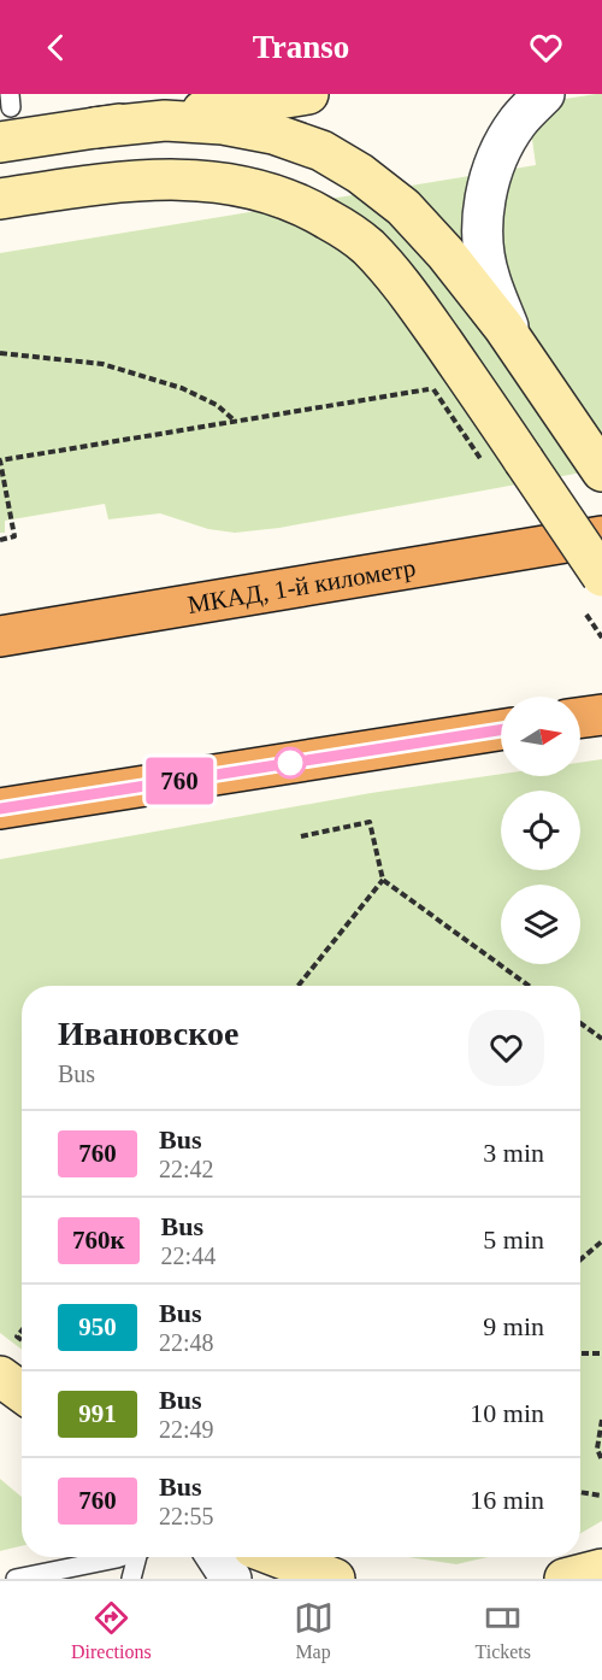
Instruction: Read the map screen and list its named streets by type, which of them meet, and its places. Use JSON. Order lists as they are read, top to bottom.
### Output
{
  "streets": {
    "highway": ["МКАД, 1-й километр"]
  },
  "lines": ["bus line 760"],
  "north": "right",
  "page": {
    "header": "Transo",
    "on_map": "760",
    "heading": ["Ивановское", "Bus"],
    "list": [
      {
        "mark": "760",
        "name": "Bus",
        "note": "22:42",
        "value": "3 min"
      },
      {
        "mark": "760к",
        "name": "Bus",
        "note": "22:44",
        "value": "5 min"
      },
      {
        "mark": "950",
        "name": "Bus",
        "note": "22:48",
        "value": "9 min"
      },
      {
        "mark": "991",
        "name": "Bus",
        "note": "22:49",
        "value": "10 min"
      },
      {
        "mark": "760",
        "name": "Bus",
        "note": "22:55",
        "value": "16 min"
      }
    ],
    "tabs": ["Directions", "Map", "Tickets"]
  }
}
